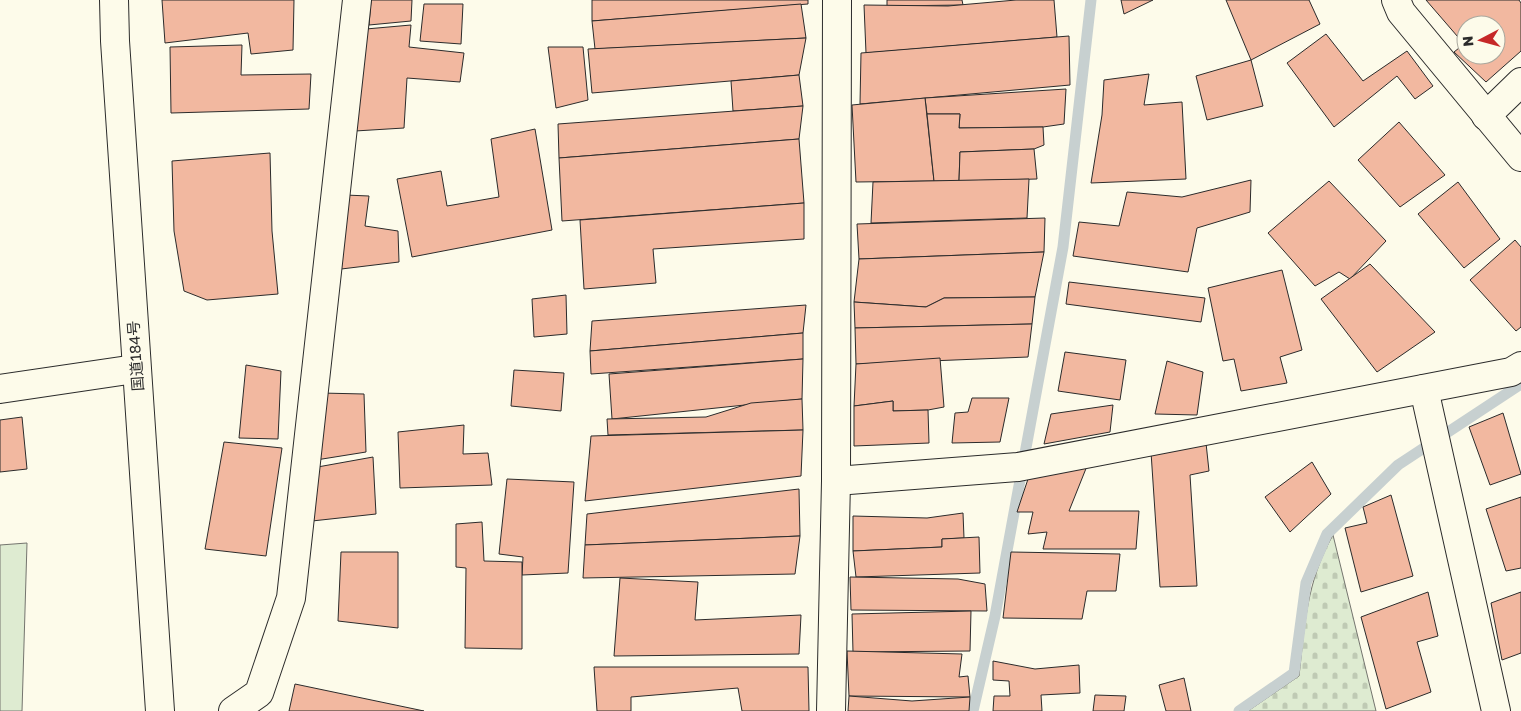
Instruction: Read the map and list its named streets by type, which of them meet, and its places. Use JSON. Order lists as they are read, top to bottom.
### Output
{
  "streets": {
    "main road": ["国道184号"]
  },
  "north": "left"
}
